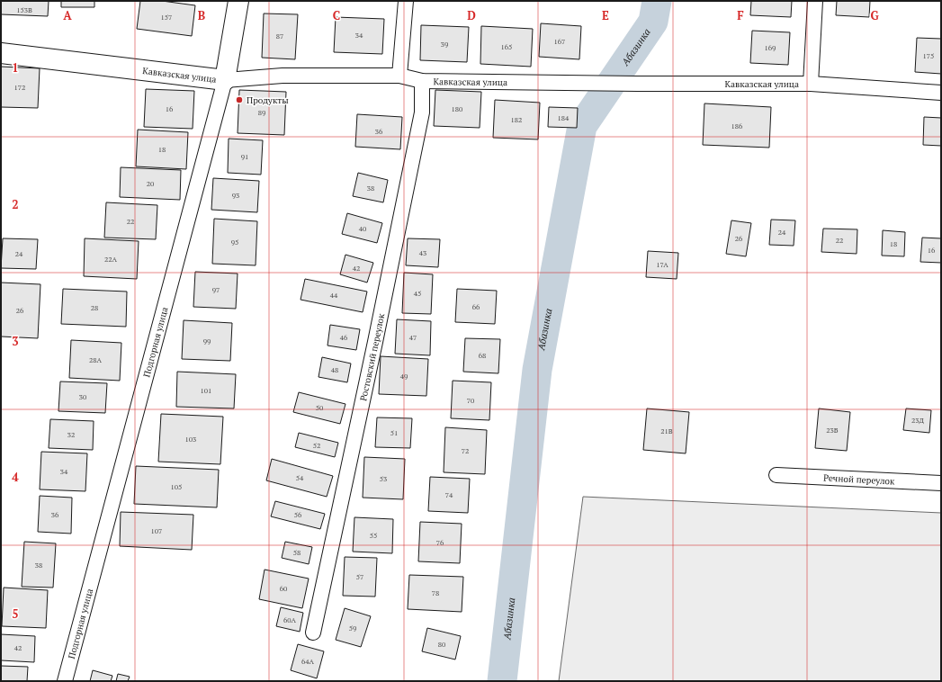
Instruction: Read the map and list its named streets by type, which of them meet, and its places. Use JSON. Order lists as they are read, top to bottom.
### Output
{
  "streets": {
    "main road": ["Кавказская улица", "Подгорная улица"],
    "street": ["Ростовский переулок", "Речной переулок"]
  },
  "crossings": [
    ["Кавказская улица", "Подгорная улица"],
    ["Кавказская улица", "Ростовский переулок"]
  ],
  "water": ["Абазинка"],
  "places": ["Продукты"],
  "house_numbers": [
    "153В",
    "157",
    "34",
    "87",
    "167",
    "39",
    "165",
    "169",
    "175",
    "172",
    "16",
    "180",
    "89",
    "184",
    "182",
    "186",
    "36",
    "18",
    "91",
    "20",
    "38",
    "93",
    "22",
    "40",
    "24",
    "26",
    "22",
    "95",
    "18",
    "16",
    "43",
    "24",
    "22А",
    "17А",
    "42",
    "97",
    "45",
    "44",
    "66",
    "28",
    "26",
    "46",
    "47",
    "99",
    "68",
    "28А",
    "48",
    "49",
    "101",
    "30",
    "70",
    "50",
    "23Д",
    "23Б",
    "21В",
    "51",
    "32",
    "103",
    "52",
    "72",
    "34",
    "54",
    "53",
    "105",
    "74",
    "36",
    "56",
    "107",
    "55",
    "76",
    "58",
    "38",
    "57",
    "60",
    "78",
    "60А",
    "59",
    "80",
    "42",
    "64А"
  ],
  "grid": {
    "columns": [
      "A",
      "B",
      "C",
      "D",
      "E",
      "F",
      "G"
    ],
    "rows": [
      "1",
      "2",
      "3",
      "4",
      "5"
    ]
  }
}
